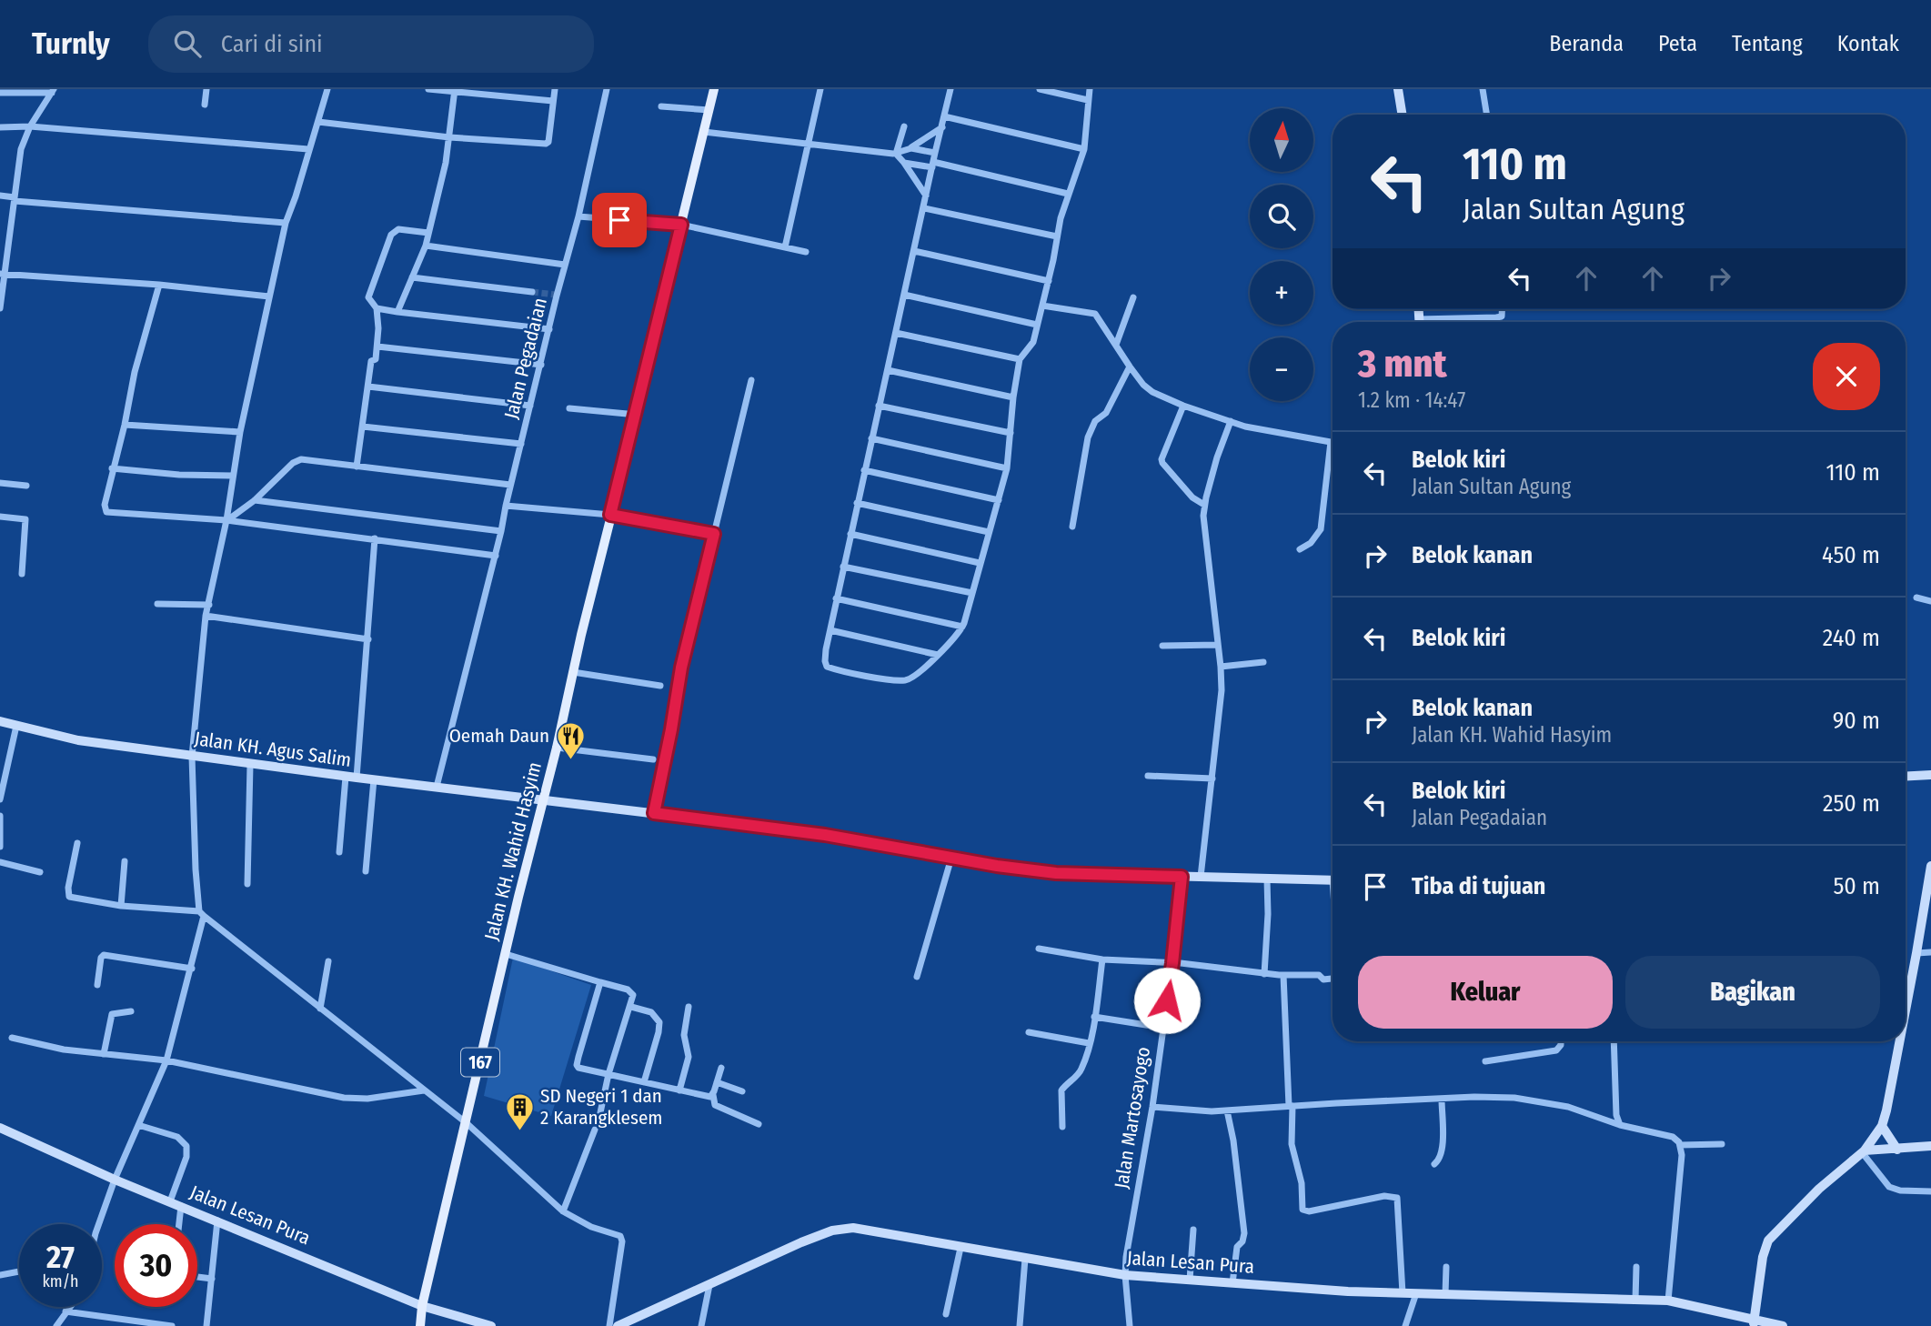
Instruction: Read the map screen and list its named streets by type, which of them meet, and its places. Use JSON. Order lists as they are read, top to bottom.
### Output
{
  "streets": {
    "main road": ["Jalan KH. Wahid Hasyim", "167"],
    "street": [
      "Jalan Pegadaian",
      "Jalan KH. Agus Salim",
      "Jalan Martosayogo",
      "Jalan Lesan Pura"
    ]
  },
  "crossings": [
    ["Jalan Pegadaian", "Jalan KH. Agus Salim"],
    ["Jalan KH. Agus Salim", "Jalan KH. Wahid Hasyim"],
    ["Jalan KH. Agus Salim", "Jalan Martosayogo"],
    ["Jalan KH. Wahid Hasyim", "Jalan Lesan Pura"],
    ["Jalan Martosayogo", "Jalan Lesan Pura"]
  ],
  "places": {
    "restaurant": ["Oemah Daun"],
    "building": ["SD Negeri 1 dan 2 Karangklesem"]
  },
  "north": "top",
  "page": {
    "header": "Turnly",
    "search": "Cari di sini",
    "nav": [
      "Beranda",
      "Peta",
      "Tentang",
      "Kontak"
    ],
    "map_buttons": ["+", "−"],
    "turn": ["110 m", "Jalan Sultan Agung"],
    "heading": ["3 mnt", "1.2 km · 14:47"],
    "list": [
      {
        "name": "Belok kiri",
        "note": "Jalan Sultan Agung",
        "value": "110 m"
      },
      {
        "name": "Belok kanan",
        "value": "450 m"
      },
      {
        "name": "Belok kiri",
        "value": "240 m"
      },
      {
        "name": "Belok kanan",
        "note": "Jalan KH. Wahid Hasyim",
        "value": "90 m"
      },
      {
        "name": "Belok kiri",
        "note": "Jalan Pegadaian",
        "value": "250 m"
      },
      {
        "name": "Tiba di tujuan",
        "value": "50 m"
      }
    ],
    "buttons": ["Keluar", "Bagikan"],
    "speed": "27 km/h",
    "limit": "30"
  }
}
